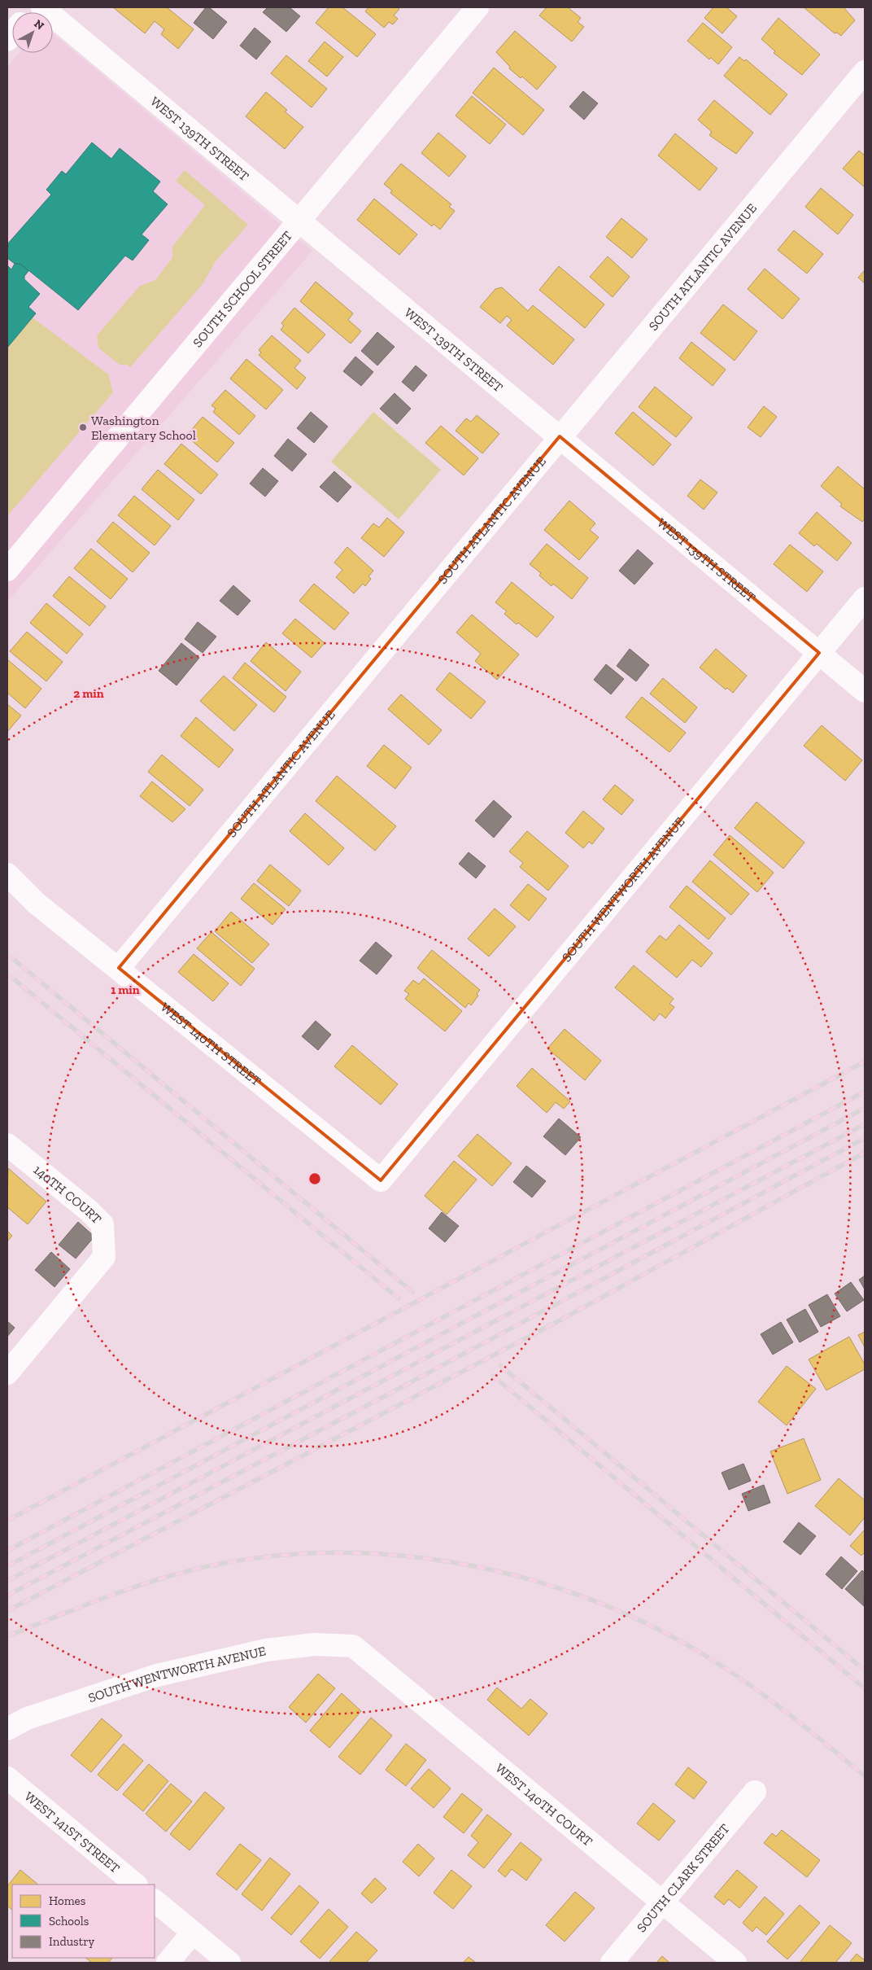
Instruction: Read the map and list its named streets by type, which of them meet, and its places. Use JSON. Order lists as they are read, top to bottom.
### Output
{
  "streets": {
    "street": [
      "WEST 139TH STREET",
      "SOUTH ATLANTIC AVENUE",
      "SOUTH SCHOOL STREET",
      "SOUTH WENTWORTH AVENUE",
      "WEST 140TH STREET",
      "140TH COURT",
      "WEST 140TH COURT",
      "WEST 141ST STREET",
      "SOUTH CLARK STREET"
    ]
  },
  "crossings": [
    ["WEST 139TH STREET", "SOUTH ATLANTIC AVENUE"],
    ["WEST 139TH STREET", "SOUTH SCHOOL STREET"],
    ["WEST 139TH STREET", "SOUTH WENTWORTH AVENUE"],
    ["SOUTH ATLANTIC AVENUE", "WEST 140TH STREET"],
    ["SOUTH WENTWORTH AVENUE", "WEST 140TH STREET"],
    ["SOUTH WENTWORTH AVENUE", "WEST 140TH COURT"],
    ["WEST 140TH COURT", "SOUTH CLARK STREET"]
  ],
  "places": ["Washington Elementary School"],
  "legend": ["Homes", "Schools", "Industry"],
  "north": "top right",
  "rings": ["2 min", "1 min"]
}
